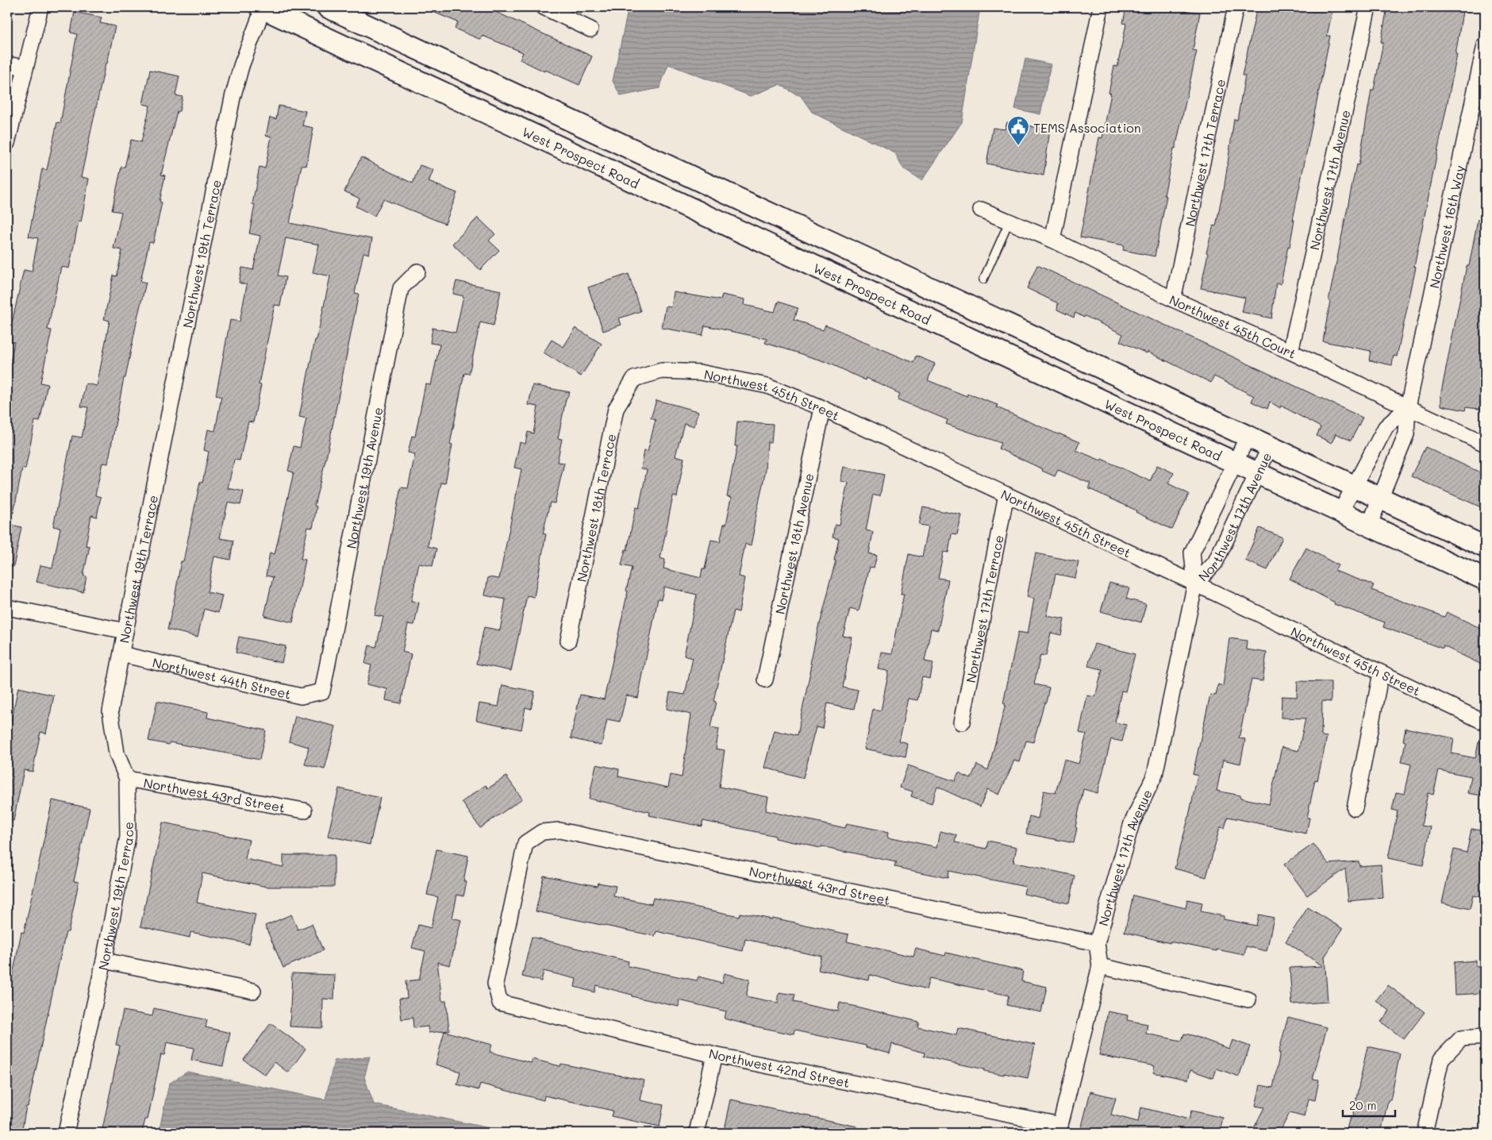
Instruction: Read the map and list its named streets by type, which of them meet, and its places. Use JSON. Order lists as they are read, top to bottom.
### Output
{
  "streets": {
    "main road": ["West Prospect Road"],
    "street": [
      "Northwest 17th Terrace",
      "Northwest 17th Avenue",
      "Northwest 16th Way",
      "Northwest 19th Terrace",
      "Northwest 45th Court",
      "Northwest 45th Street",
      "Northwest 19th Avenue",
      "Northwest 18th Terrace",
      "Northwest 18th Avenue",
      "Northwest 44th Street",
      "Northwest 43rd Street",
      "Northwest 42nd Street"
    ]
  },
  "crossings": [
    ["Northwest 17th Terrace", "Northwest 45th Court"],
    ["Northwest 17th Terrace", "Northwest 45th Street"],
    ["West Prospect Road", "Northwest 17th Avenue"],
    ["West Prospect Road", "Northwest 16th Way"],
    ["West Prospect Road", "Northwest 19th Terrace"],
    ["Northwest 17th Avenue", "Northwest 45th Court"],
    ["Northwest 17th Avenue", "Northwest 45th Street"],
    ["Northwest 17th Avenue", "Northwest 43rd Street"],
    ["Northwest 17th Avenue", "Northwest 42nd Street"],
    ["Northwest 16th Way", "Northwest 45th Court"],
    ["Northwest 19th Terrace", "Northwest 44th Street"],
    ["Northwest 19th Terrace", "Northwest 43rd Street"],
    ["Northwest 45th Street", "Northwest 18th Terrace"],
    ["Northwest 45th Street", "Northwest 18th Avenue"],
    ["Northwest 19th Avenue", "Northwest 44th Street"],
    ["Northwest 43rd Street", "Northwest 42nd Street"]
  ],
  "places": {
    "public building": ["TEMS Association"]
  },
  "scale_bar": "20 m"
}
